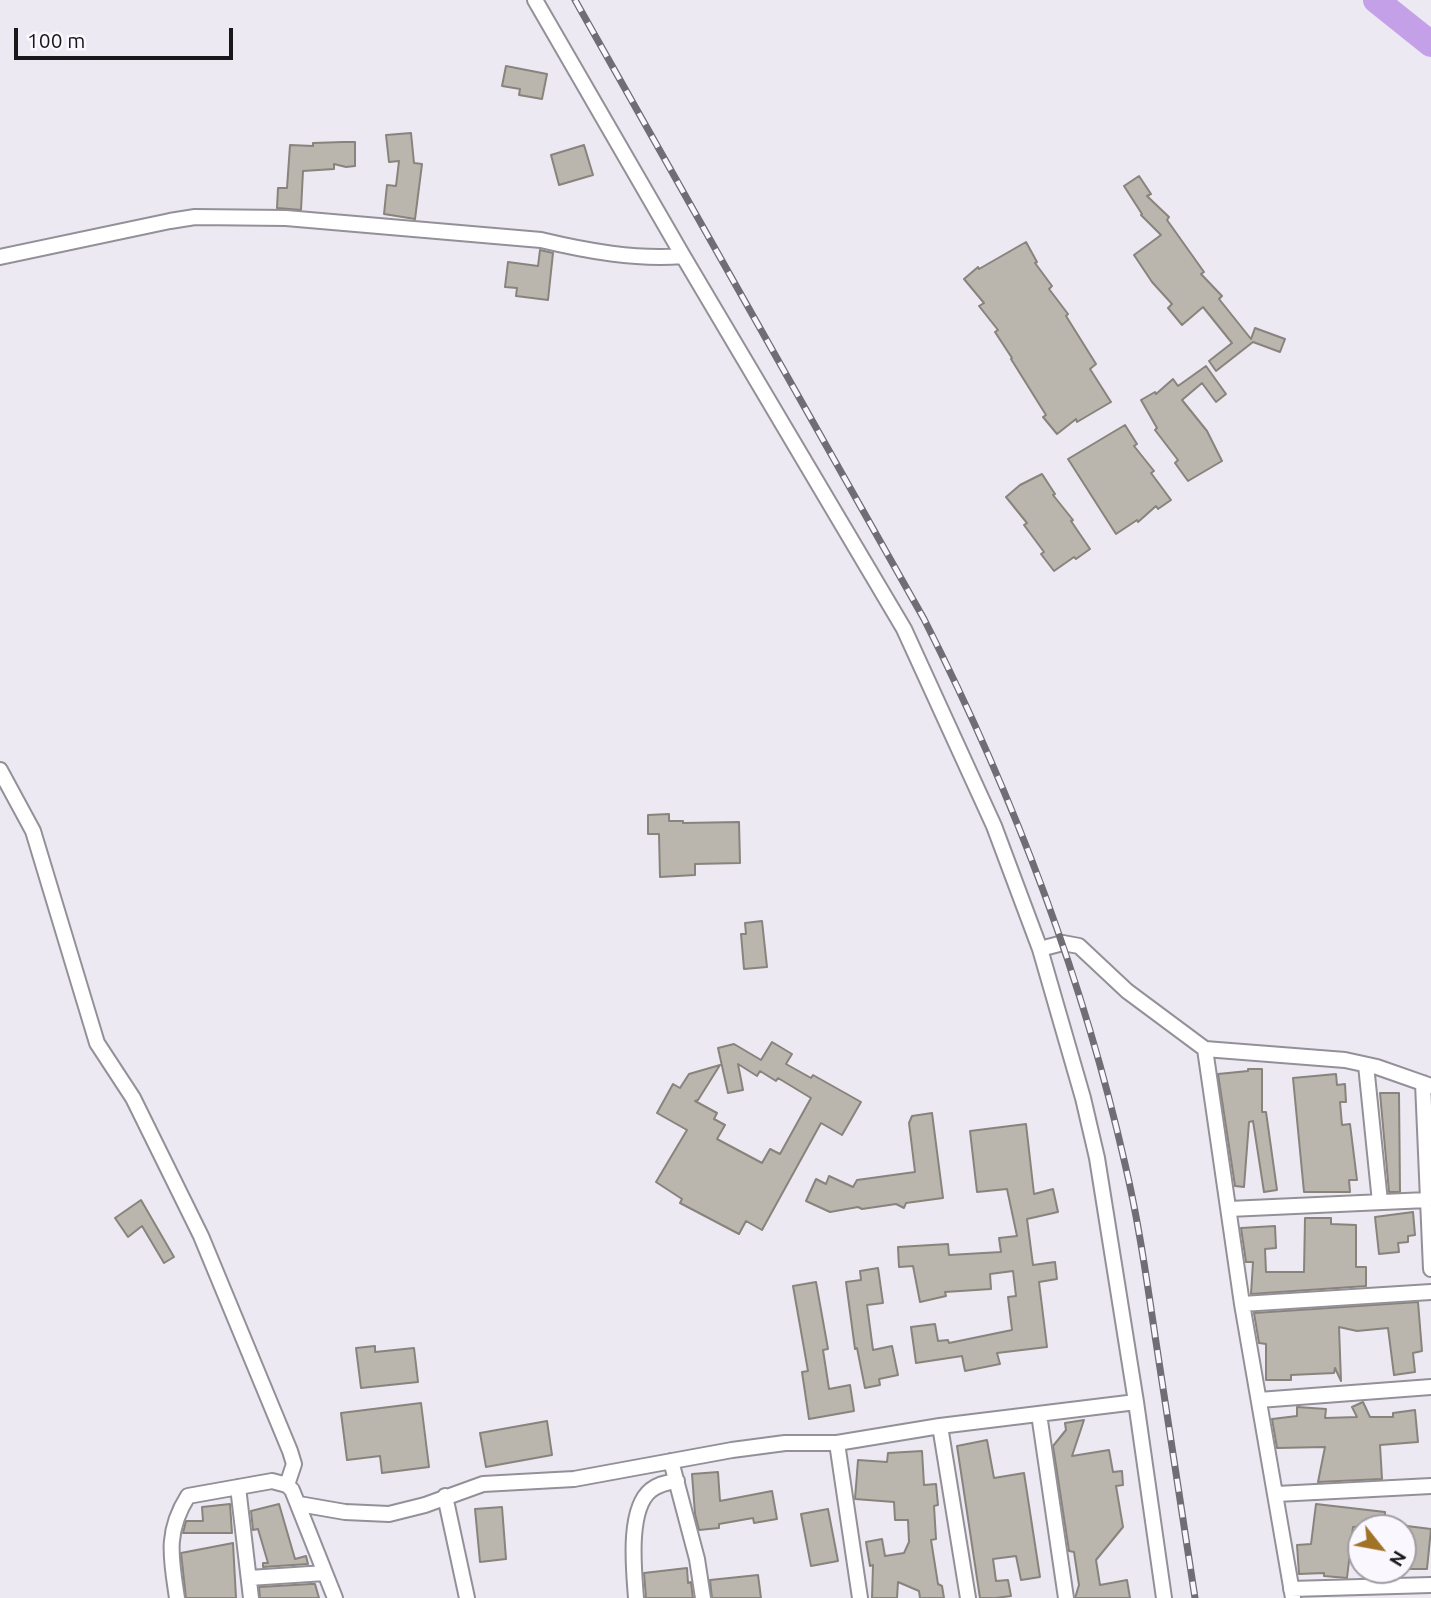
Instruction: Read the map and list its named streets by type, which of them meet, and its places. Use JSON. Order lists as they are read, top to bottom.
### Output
{
  "scale_bar": "100 m",
  "north": "bottom right"
}
